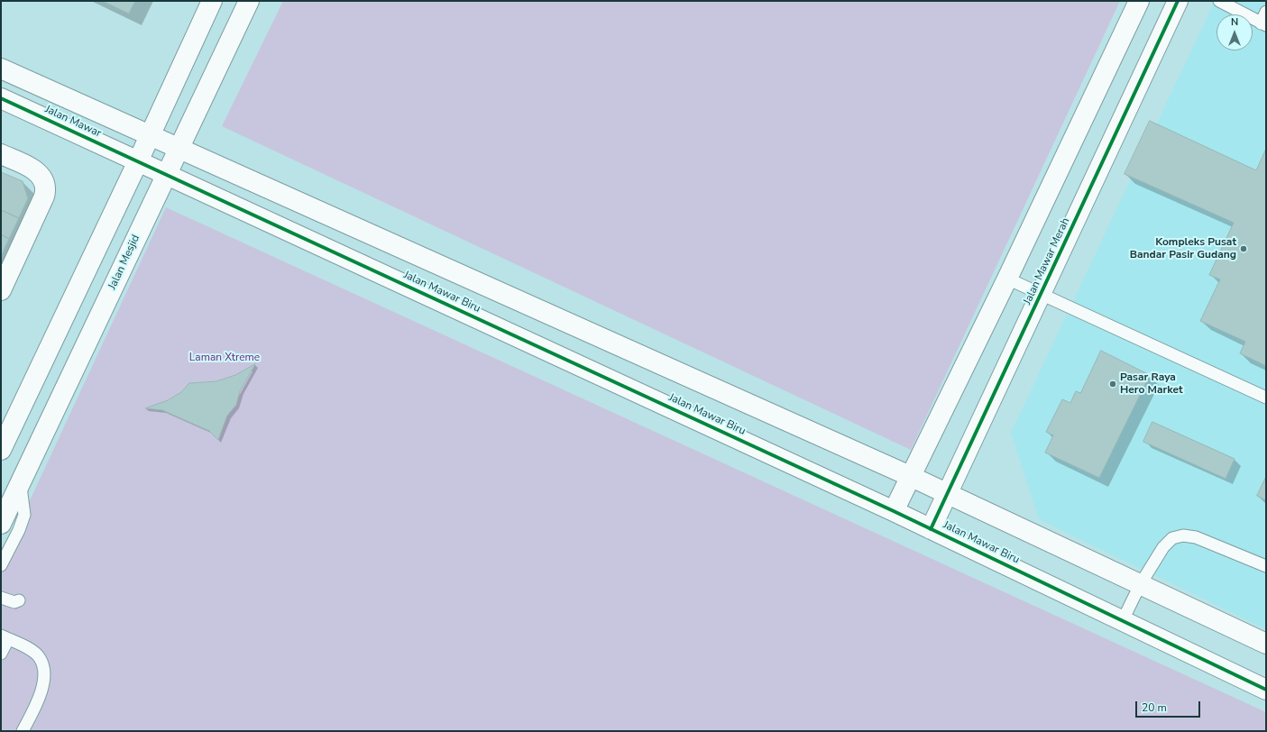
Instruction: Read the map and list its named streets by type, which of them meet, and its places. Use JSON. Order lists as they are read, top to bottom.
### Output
{
  "streets": {
    "street": [
      "Jalan Mawar",
      "Jalan Mawar Merah",
      "Jalan Mesjid",
      "Jalan Mawar Biru"
    ]
  },
  "crossings": [
    ["Jalan Mawar", "Jalan Mawar Biru"],
    ["Jalan Mawar Merah", "Jalan Mawar Biru"],
    ["Jalan Mesjid", "Jalan Mawar Biru"]
  ],
  "parks": ["Laman Xtreme"],
  "places": ["Kompleks Pusat Bandar Pasir Gudang", "Pasar Raya Hero Market"],
  "scale_bar": "20 m",
  "north": "top"
}
